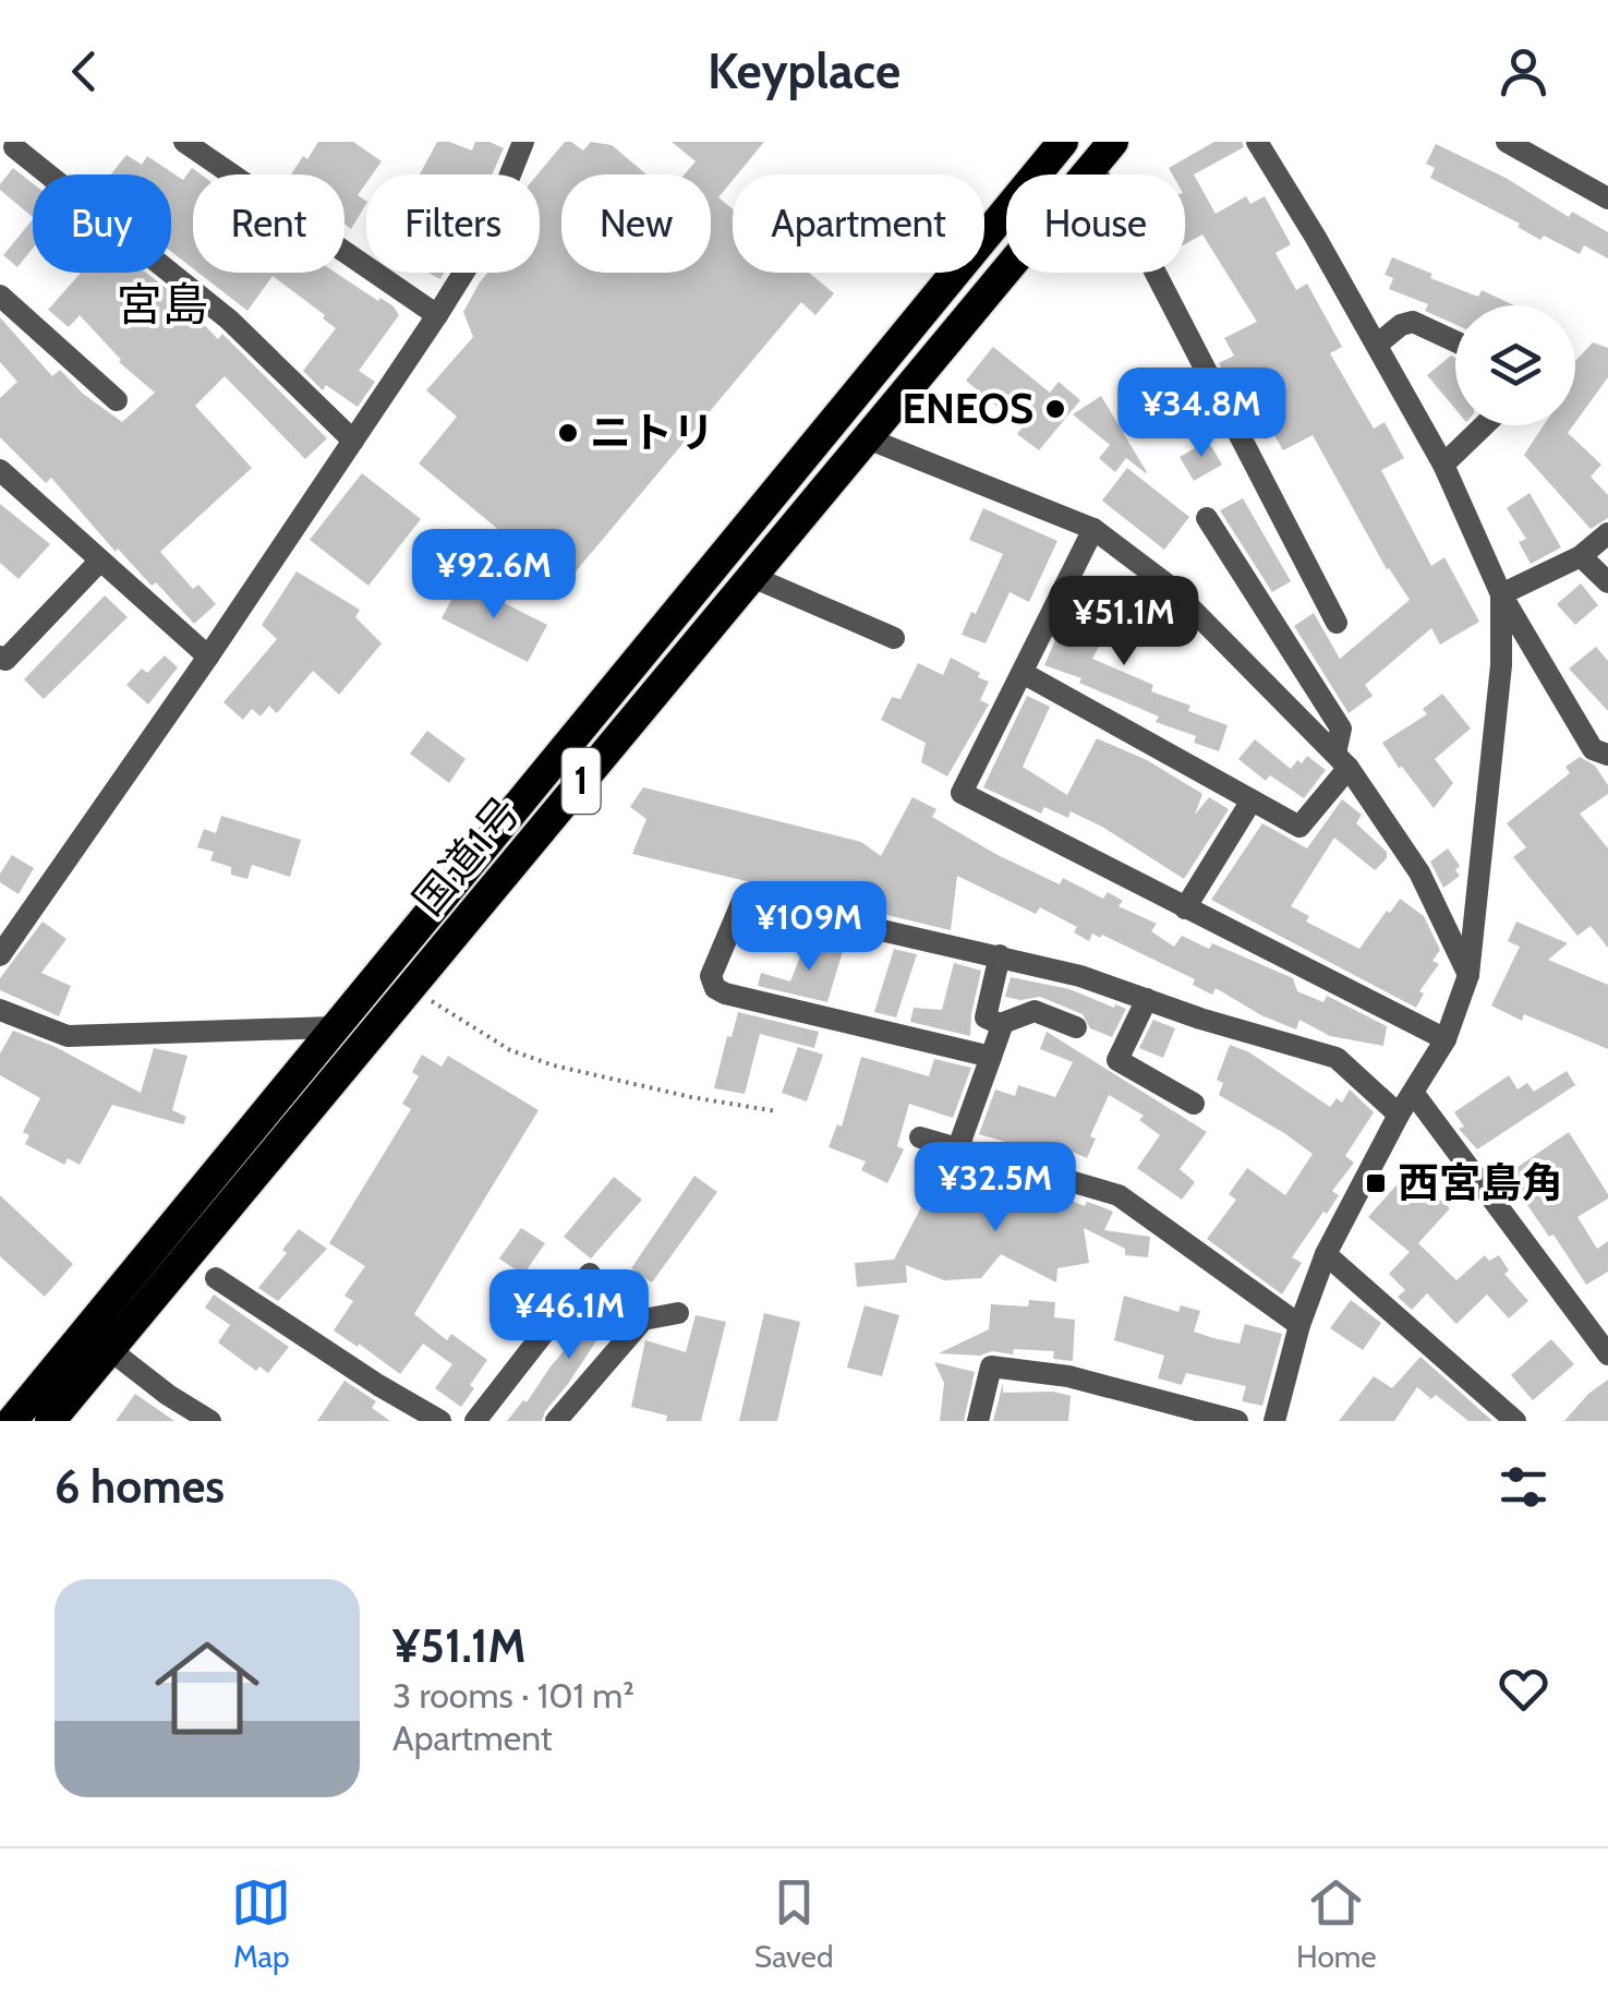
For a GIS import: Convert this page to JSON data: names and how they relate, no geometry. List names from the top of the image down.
{
  "streets": {
    "highway": ["1", "国道1号"]
  },
  "districts": ["宮島"],
  "places": {
    "other": ["ENEOS", "ニトリ"],
    "transit": ["西宮島角"]
  },
  "page": {
    "header": "Keyplace",
    "chip": [
      "Buy",
      "Rent",
      "Filters",
      "New",
      "Apartment",
      "House"
    ],
    "price": [
      "¥34.8M",
      "¥92.6M",
      "¥51.1M",
      "¥109M",
      "¥32.5M",
      "¥46.1M"
    ],
    "heading": "6 homes",
    "list": [
      {
        "name": "¥51.1M",
        "note": "3 rooms · 101 m² · Apartment"
      }
    ],
    "tabs": ["Map", "Saved", "Home"]
  }
}
